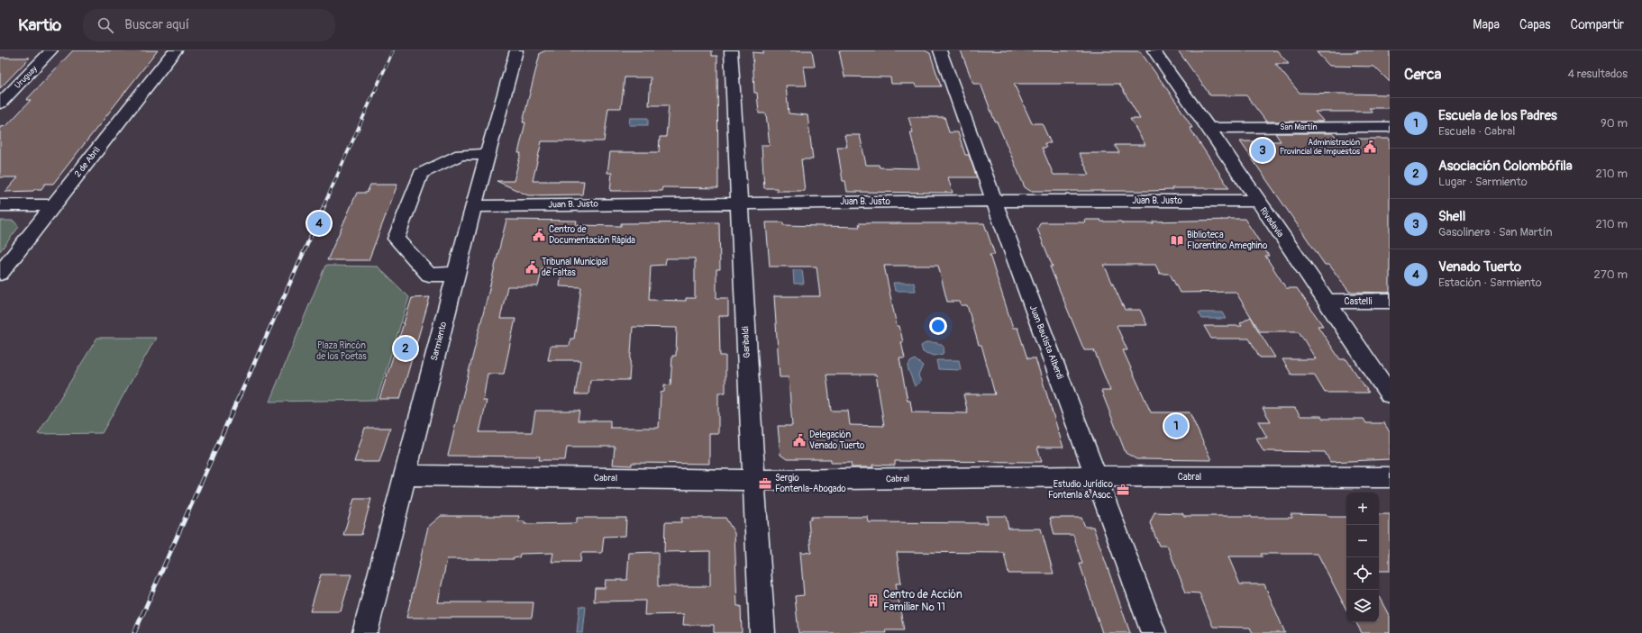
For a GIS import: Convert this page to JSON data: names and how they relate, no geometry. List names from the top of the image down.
{
  "streets": {
    "main road": ["2 de Abril"],
    "street": [
      "Uruguay",
      "San Martín",
      "Juan B. Justo",
      "Rivadavia",
      "Castelli",
      "Sarmiento",
      "Garibaldi",
      "Juan Bautista Alberdi",
      "Cabral"
    ]
  },
  "crossings": [
    ["San Martín", "Rivadavia"],
    ["Juan B. Justo", "Rivadavia"],
    ["Juan B. Justo", "Sarmiento"],
    ["Juan B. Justo", "Garibaldi"],
    ["Juan B. Justo", "Juan Bautista Alberdi"],
    ["Rivadavia", "Castelli"],
    ["Sarmiento", "Cabral"],
    ["Garibaldi", "Cabral"],
    ["Juan Bautista Alberdi", "Cabral"]
  ],
  "parks": ["Plaza Rincón de los Poetas"],
  "places": {
    "public building": [
      "Administración Provincial de Impuestos",
      "Centro de Documentación Rápida",
      "Tribunal Municipal de Faltas",
      "Delegación Venado Tuerto"
    ],
    "library": ["Biblioteca Florentino Ameghino"],
    "office": ["Sergio Fontenla-Abogado", "Estudio Jurídico Fontenla & Asoc."],
    "building": ["Centro de Acción Familiar Nº 11"]
  },
  "page": {
    "header": "Kartio",
    "search": "Buscar aquí",
    "nav": ["Mapa", "Capas", "Compartir"],
    "heading": ["Cerca", "4 resultados"],
    "list": [
      {
        "mark": "1",
        "name": "Escuela de los Padres",
        "note": "Escuela · Cabral",
        "value": "90 m"
      },
      {
        "mark": "2",
        "name": "Asociación Colombófila",
        "note": "Lugar · Sarmiento",
        "value": "210 m"
      },
      {
        "mark": "3",
        "name": "Shell",
        "note": "Gasolinera · San Martín",
        "value": "210 m"
      },
      {
        "mark": "4",
        "name": "Venado Tuerto",
        "note": "Estación · Sarmiento",
        "value": "270 m"
      }
    ],
    "pins": [
      "3",
      "4",
      "2",
      "1"
    ],
    "map_buttons": ["+", "−"]
  }
}
